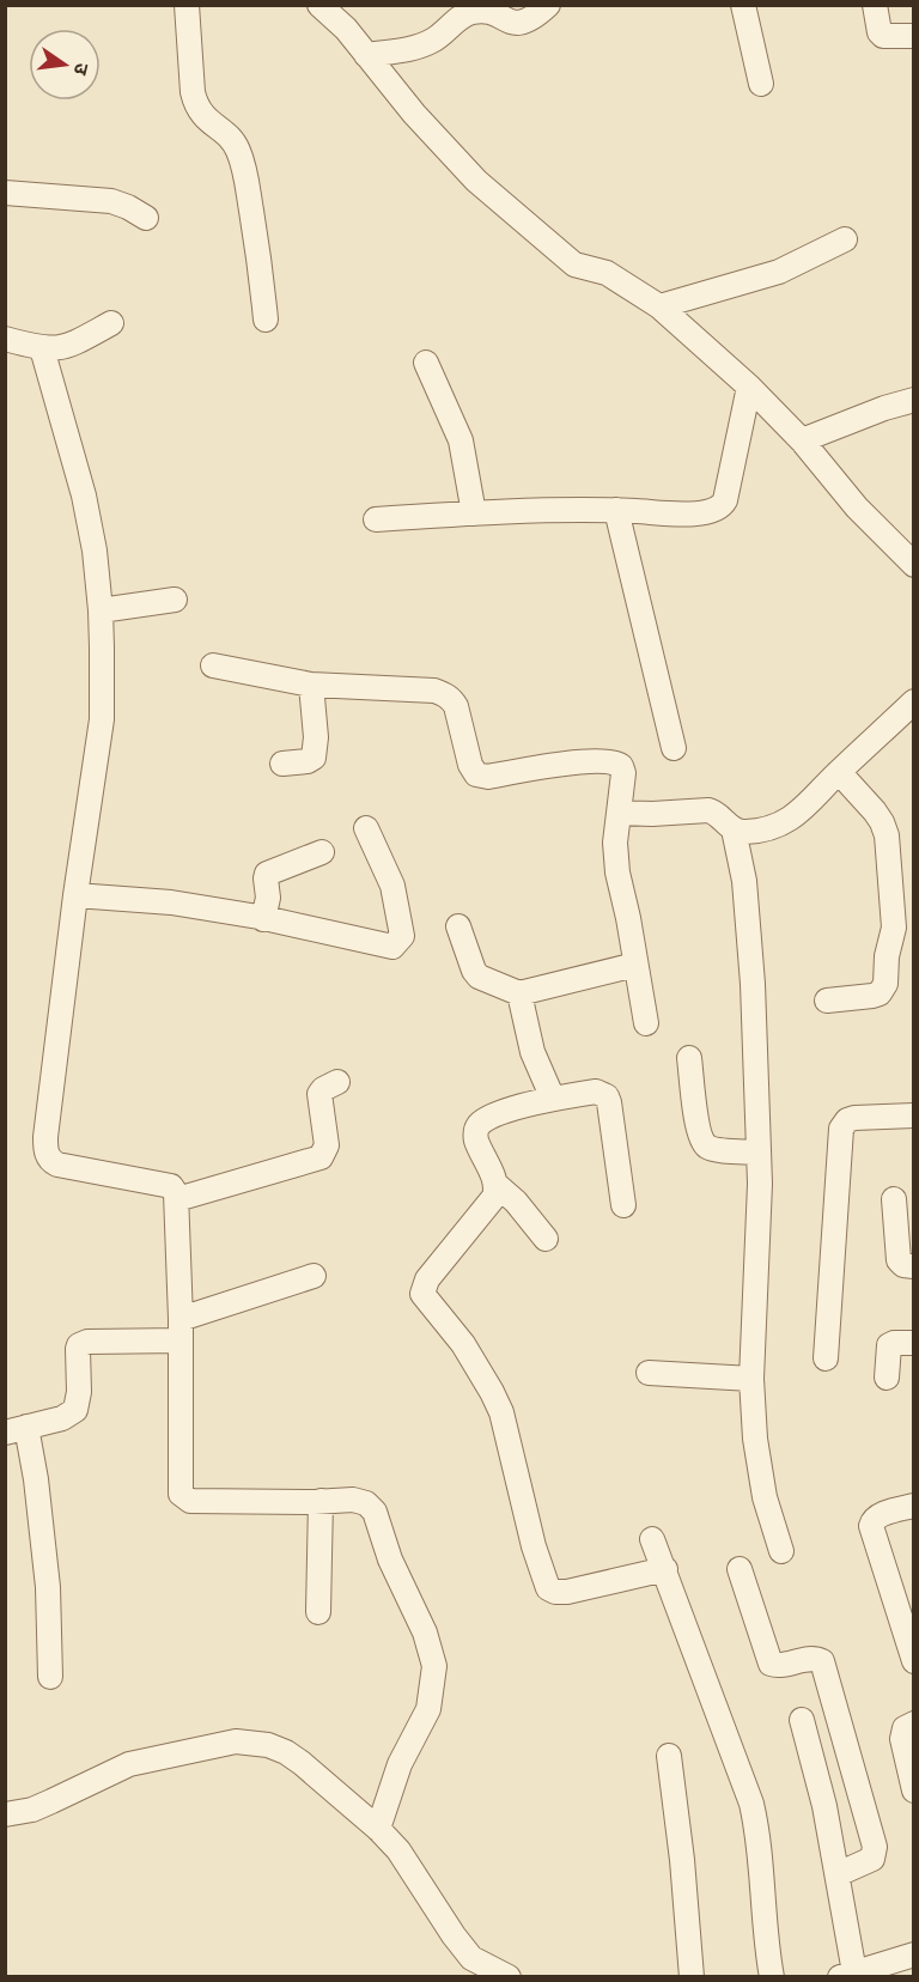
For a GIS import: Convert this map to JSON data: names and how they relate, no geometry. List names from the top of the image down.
{
  "north": "right"
}
